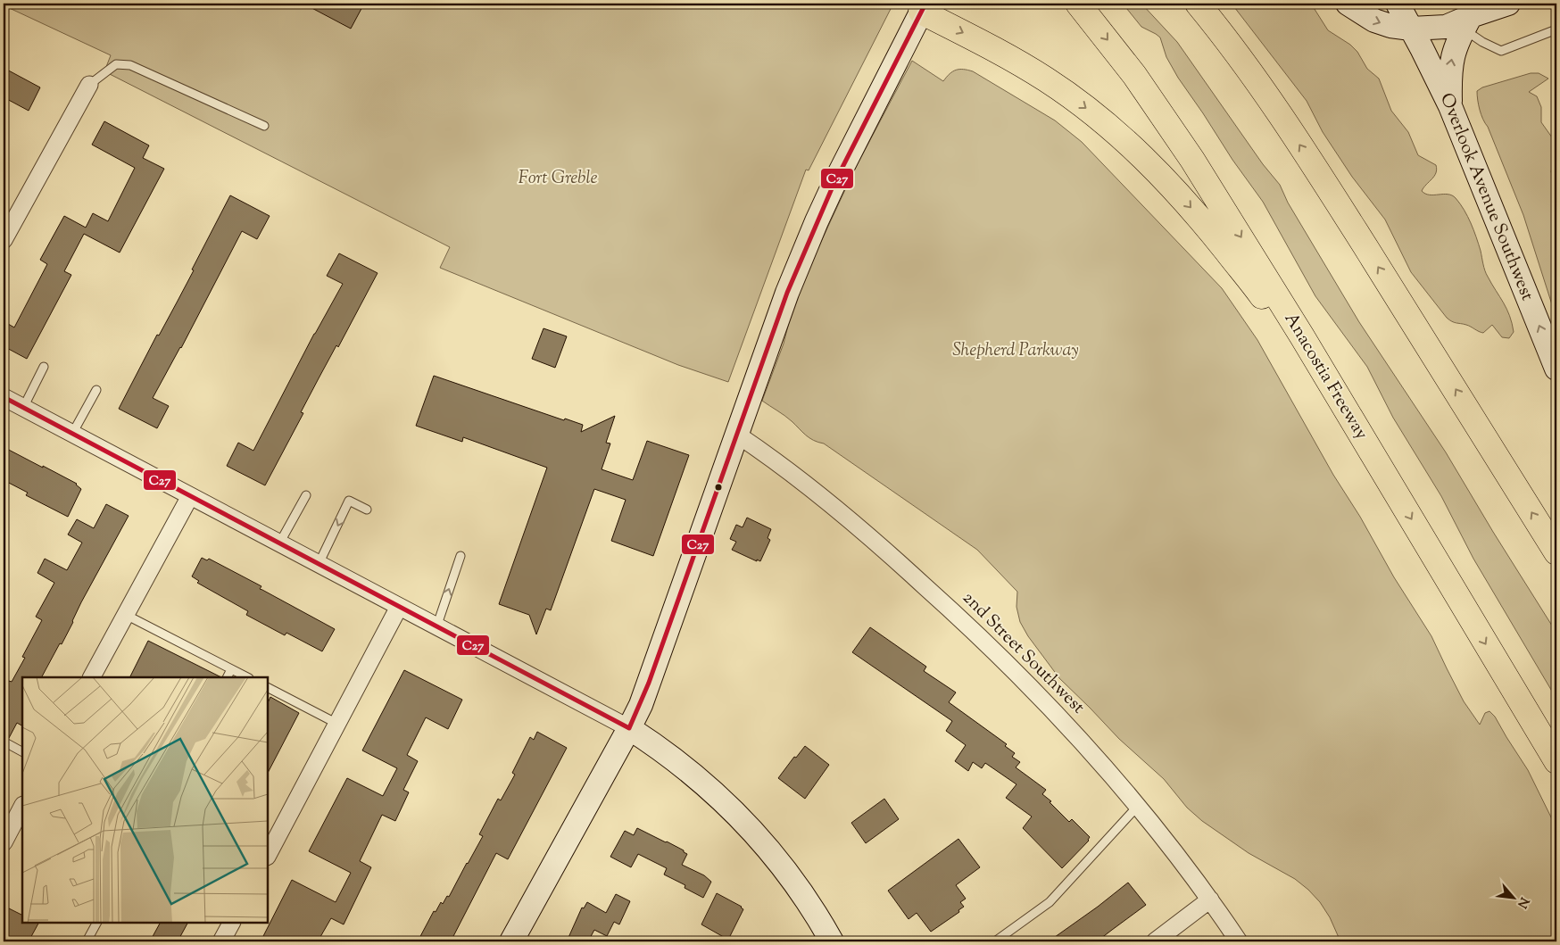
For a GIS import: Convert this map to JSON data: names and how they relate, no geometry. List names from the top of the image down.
{
  "streets": {
    "highway": ["Anacostia Freeway"],
    "street": ["Overlook Avenue Southwest", "2nd Street Southwest"]
  },
  "one_way": ["Overlook Avenue Southwest"],
  "parks": ["Fort Greble", "Shepherd Parkway"],
  "lines": ["transit line C27"],
  "north": "bottom right"
}
